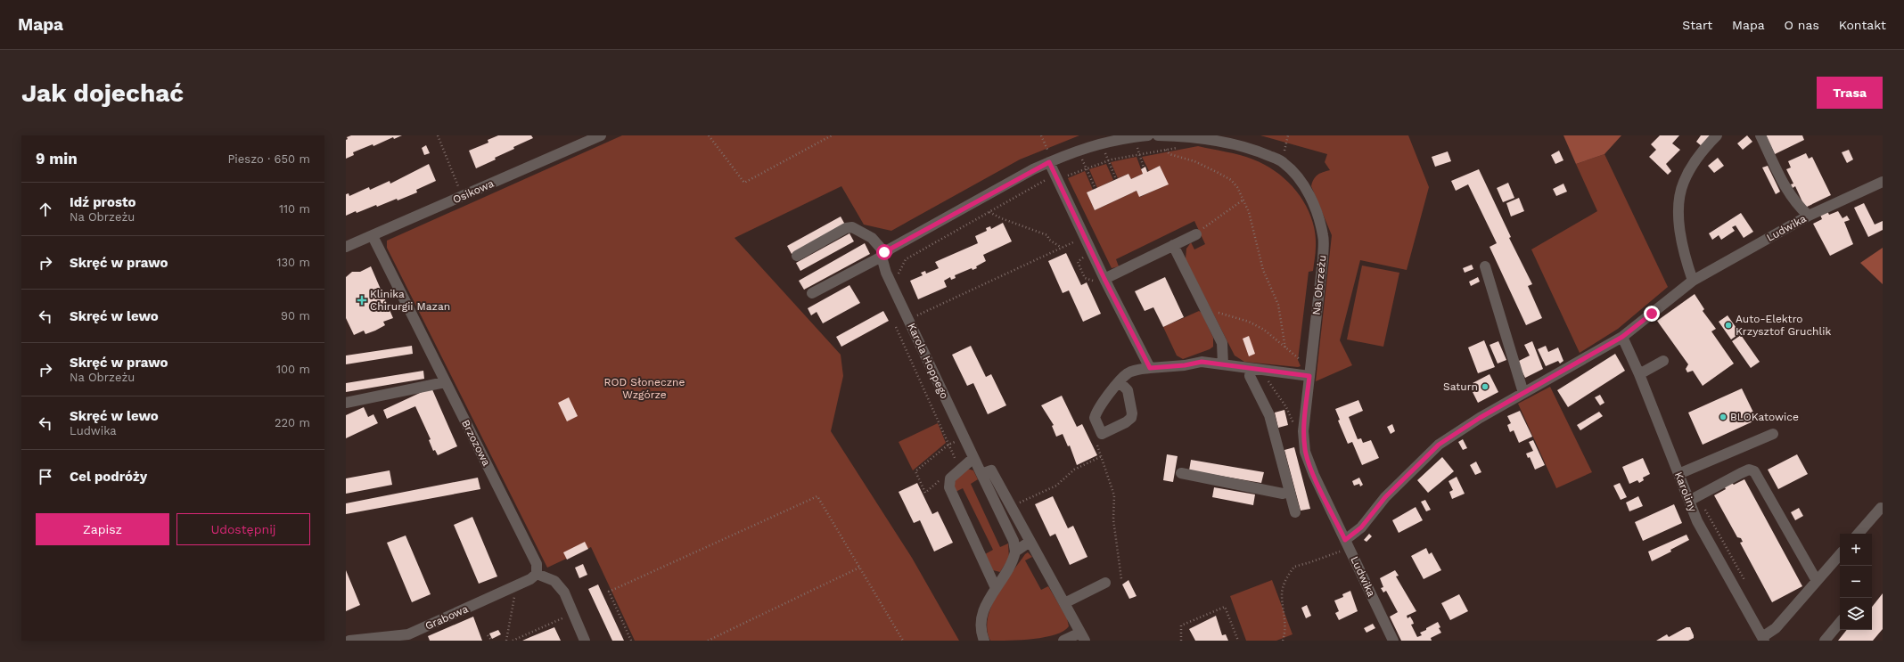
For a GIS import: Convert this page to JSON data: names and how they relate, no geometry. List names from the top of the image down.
{
  "streets": {
    "street": [
      "Osikowa",
      "Ludwika",
      "Na Obrzeżu",
      "Karola Hoppego",
      "Brzozowa",
      "Karoliny",
      "Grabowa"
    ]
  },
  "crossings": [
    ["Osikowa", "Brzozowa"],
    ["Ludwika", "Na Obrzeżu"],
    ["Ludwika", "Karoliny"],
    ["Brzozowa", "Grabowa"]
  ],
  "parks": ["ROD Słoneczne Wzgórze"],
  "places": {
    "health": ["Klinika Chirurgii Mazan"],
    "other": ["Auto-Elektro Krzysztof Gruchlik", "Saturn", "BLOKatowice"]
  },
  "page": {
    "header": "Mapa",
    "nav": [
      "Start",
      "Mapa",
      "O nas",
      "Kontakt"
    ],
    "buttons": [
      "Trasa",
      ["Zapisz", "Udostępnij"]
    ],
    "title": "Jak dojechać",
    "heading": ["9 min", "Pieszo · 650 m"],
    "list": [
      ["Idź prosto", "Na Obrzeżu", "110 m"],
      ["Skręć w prawo", "130 m"],
      ["Skręć w lewo", "90 m"],
      ["Skręć w prawo", "Na Obrzeżu", "100 m"],
      ["Skręć w lewo", "Ludwika", "220 m"],
      "Cel podróży"
    ],
    "map_buttons": ["+", "−"]
  }
}
